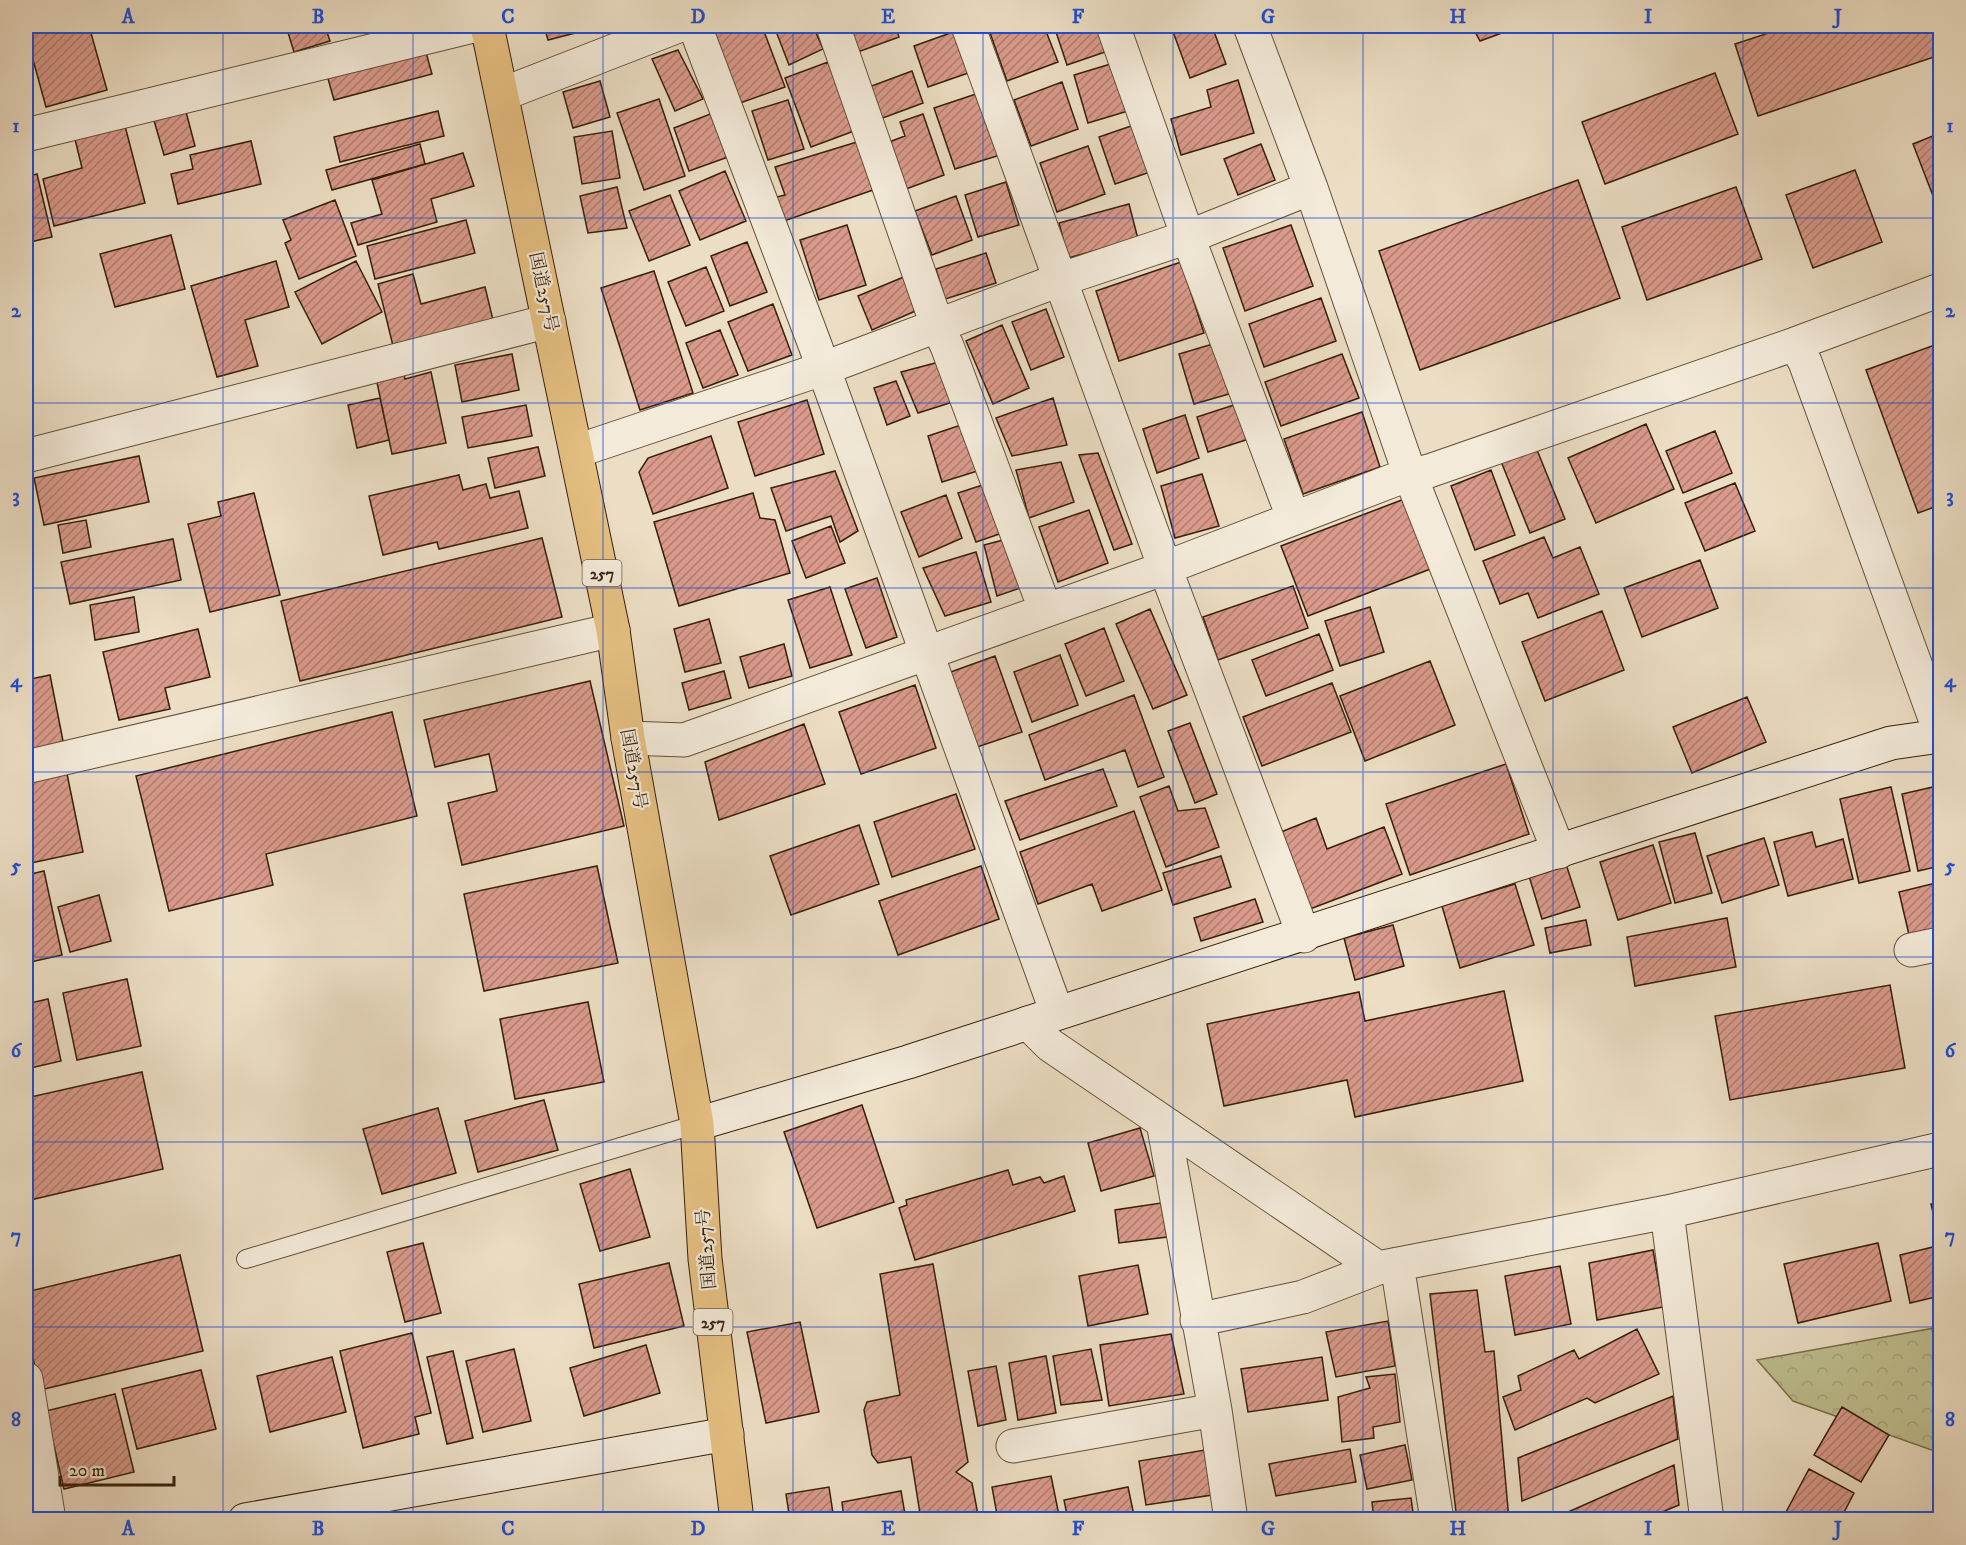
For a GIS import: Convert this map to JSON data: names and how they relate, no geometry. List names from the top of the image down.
{
  "streets": {
    "highway": ["国道257号", "257"]
  },
  "scale_bar": "20 m",
  "grid": {
    "columns": [
      "A",
      "B",
      "C",
      "D",
      "E",
      "F",
      "G",
      "H",
      "I",
      "J"
    ],
    "rows": [
      "1",
      "2",
      "3",
      "4",
      "5",
      "6",
      "7",
      "8"
    ]
  }
}
